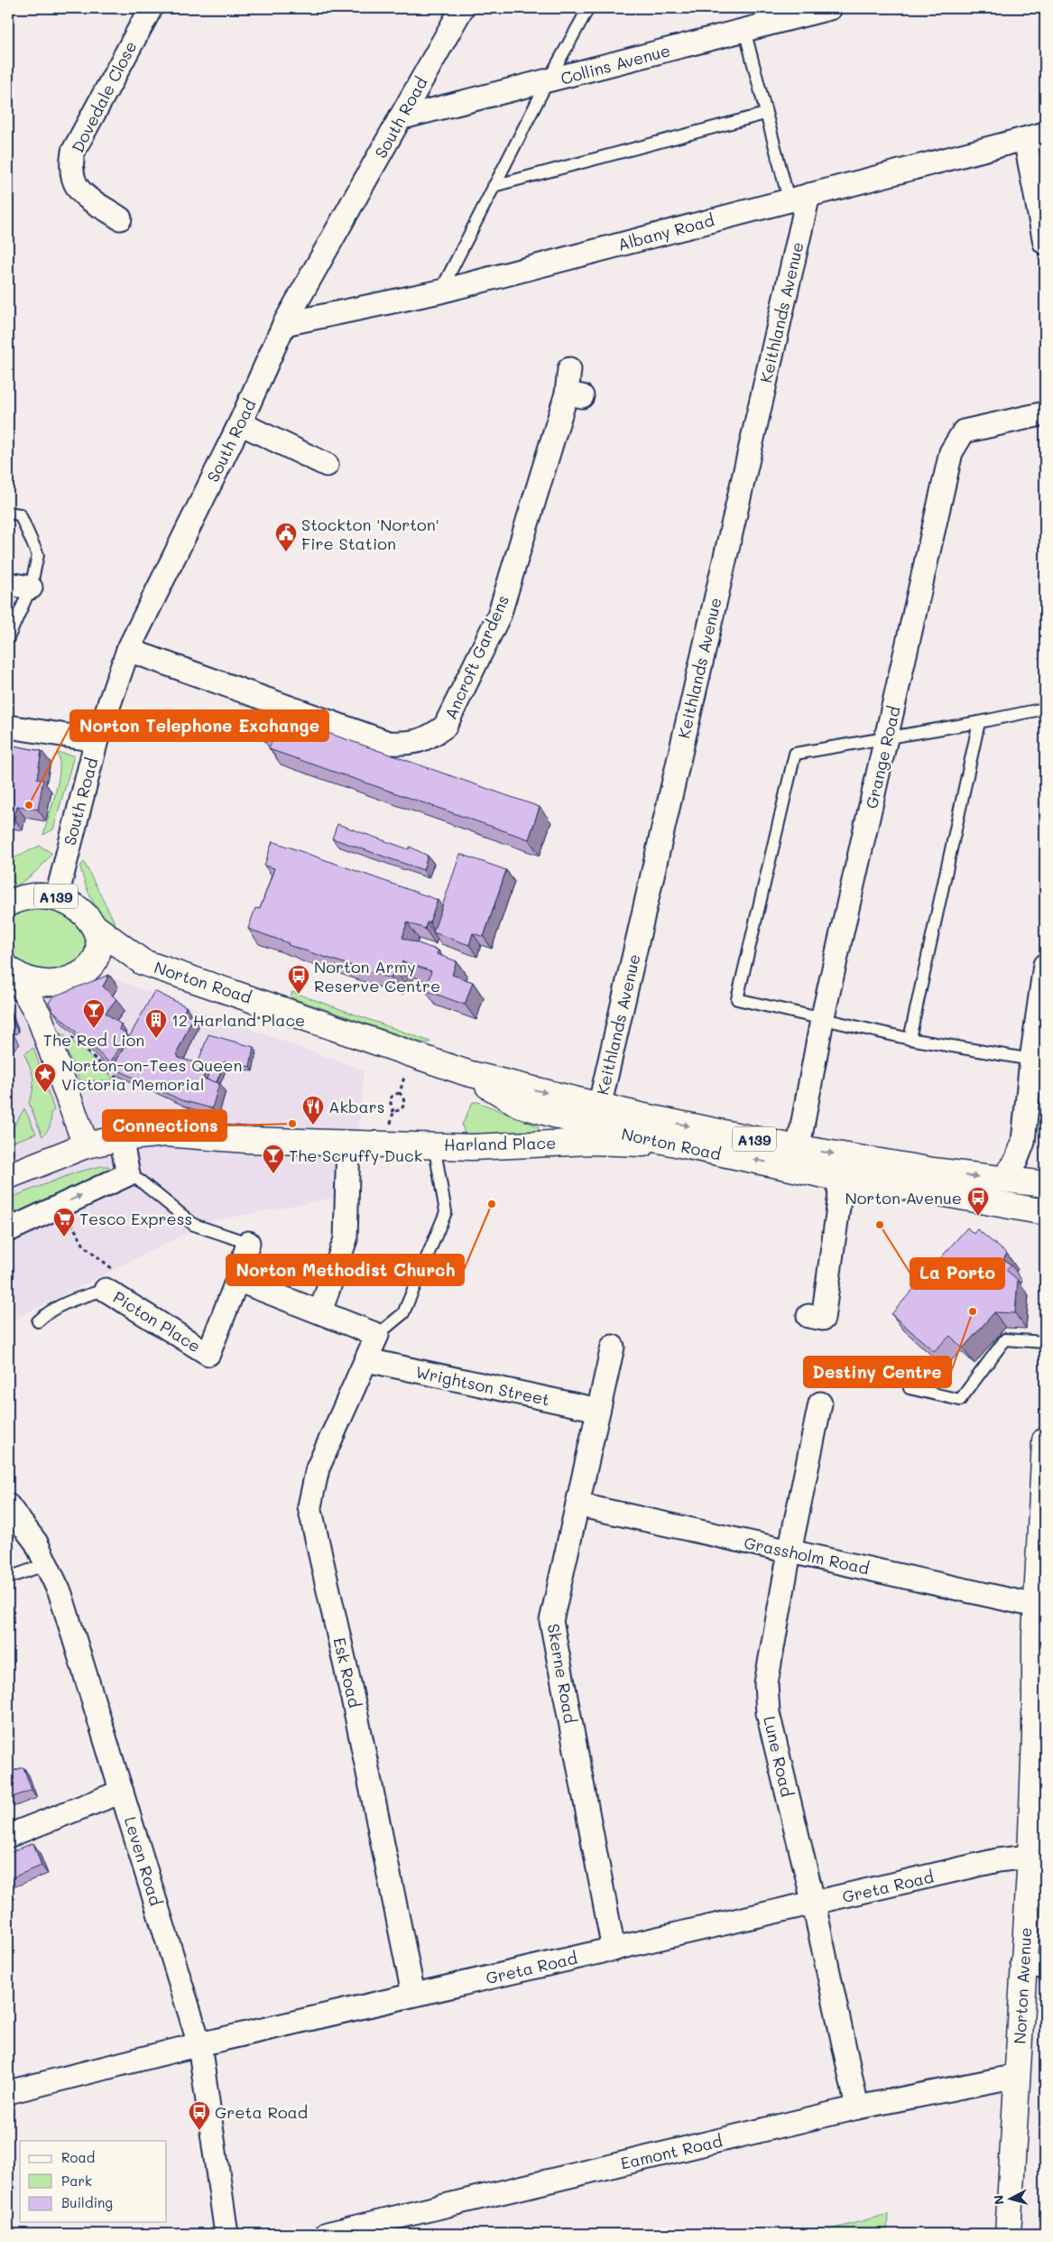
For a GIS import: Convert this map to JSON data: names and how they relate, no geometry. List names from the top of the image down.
{
  "streets": {
    "main road": [
      "A139",
      "Norton Road",
      "Harland Place",
      "Norton Avenue"
    ],
    "street": [
      "Collins Avenue",
      "Dovedale Close",
      "South Road",
      "Albany Road",
      "Keithlands Avenue",
      "Ancroft Gardens",
      "Grange Road",
      "Picton Place",
      "Wrightson Street",
      "Grassholm Road",
      "Esk Road",
      "Skerne Road",
      "Lune Road",
      "Leven Road",
      "Greta Road",
      "Eamont Road"
    ]
  },
  "crossings": [
    ["Collins Avenue", "South Road"],
    ["South Road", "Albany Road"],
    ["South Road", "Ancroft Gardens"],
    ["South Road", "A139"],
    ["Albany Road", "Keithlands Avenue"],
    ["Keithlands Avenue", "Norton Road"],
    ["Keithlands Avenue", "Harland Place"],
    ["Grange Road", "Norton Road"],
    ["A139", "Norton Road"],
    ["Norton Road", "Harland Place"],
    ["Wrightson Street", "Esk Road"],
    ["Wrightson Street", "Skerne Road"],
    ["Grassholm Road", "Skerne Road"],
    ["Grassholm Road", "Lune Road"],
    ["Grassholm Road", "Norton Avenue"],
    ["Esk Road", "Greta Road"],
    ["Skerne Road", "Greta Road"],
    ["Lune Road", "Greta Road"],
    ["Lune Road", "Eamont Road"],
    ["Leven Road", "Greta Road"],
    ["Greta Road", "Norton Avenue"],
    ["Norton Avenue", "Eamont Road"]
  ],
  "places": {
    "public building": ["Stockton 'Norton' Fire Station"],
    "other": [
      "Norton Telephone Exchange",
      "Connections",
      "Norton Methodist Church",
      "La Porto",
      "Destiny Centre"
    ],
    "bus stop": ["Norton Army Reserve Centre", "Norton Avenue", "Greta Road"],
    "bar": ["The Red Lion", "The Scruffy Duck"],
    "building": ["12 Harland Place"],
    "place": ["Norton-on-Tees Queen Victoria Memorial"],
    "restaurant": ["Akbars"],
    "supermarket": ["Tesco Express"]
  },
  "legend": ["Road", "Park", "Building"],
  "north": "left"
}
